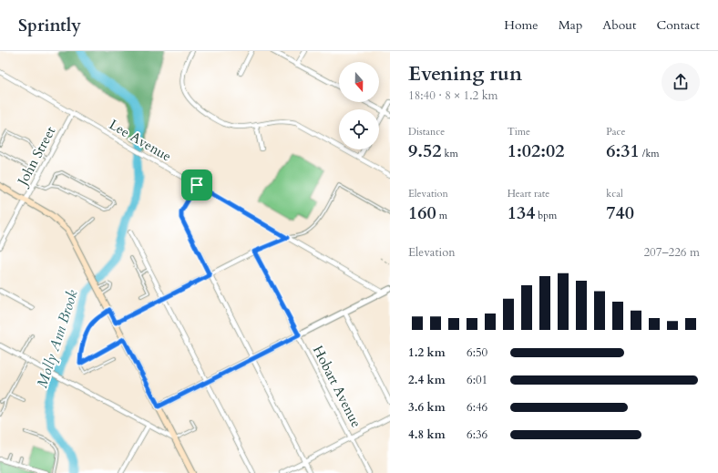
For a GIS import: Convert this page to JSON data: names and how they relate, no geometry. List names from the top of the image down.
{
  "streets": {
    "street": ["Lee Avenue", "John Street", "Hobart Avenue"]
  },
  "crossings": [
    ["Lee Avenue", "John Street"]
  ],
  "water": ["Molly Ann Brook"],
  "north": "bottom",
  "page": {
    "header": "Sprintly",
    "nav": [
      "Home",
      "Map",
      "About",
      "Contact"
    ],
    "heading": ["Evening run", "18:40 · 8 × 1.2 km"],
    "stats": [
      ["Distance", "9.52 km"],
      ["Time", "1:02:02"],
      ["Pace", "6:31 /km"],
      ["Elevation", "160 m"],
      ["Heart rate", "134 bpm"],
      ["kcal", "740"]
    ],
    "chart": ["Elevation", "207–226 m"],
    "list": [
      {
        "name": "1.2 km",
        "note": "6:50"
      },
      {
        "name": "2.4 km",
        "note": "6:01"
      },
      {
        "name": "3.6 km",
        "note": "6:46"
      },
      {
        "name": "4.8 km",
        "note": "6:36"
      }
    ]
  }
}
